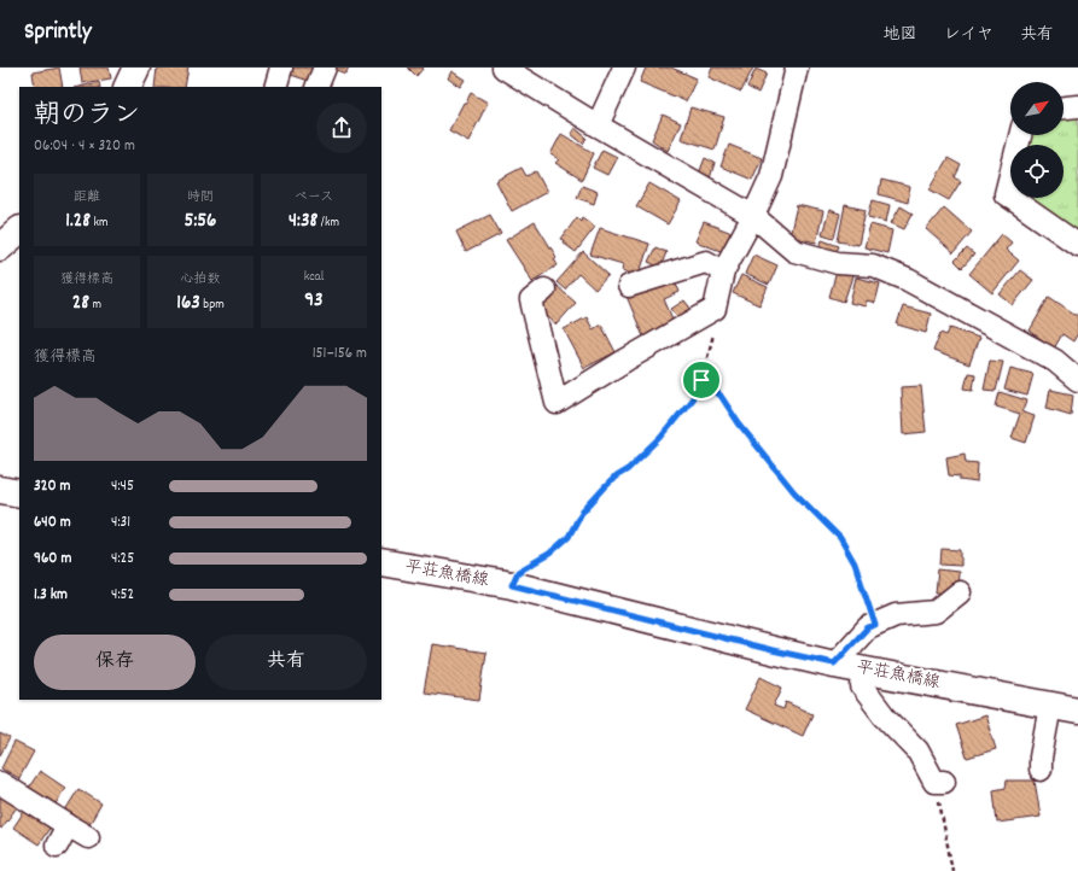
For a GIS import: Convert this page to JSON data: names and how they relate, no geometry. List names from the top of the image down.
{
  "streets": {
    "main road": ["平荘魚橋線"]
  },
  "north": "top right",
  "page": {
    "header": "Sprintly",
    "nav": ["地図", "レイヤ", "共有"],
    "heading": ["朝のラン", "06:04 · 4 × 320 m"],
    "stats": [
      ["距離", "1.28 km"],
      ["時間", "5:56"],
      ["ペース", "4:38 /km"],
      ["獲得標高", "28 m"],
      ["心拍数", "163 bpm"],
      ["kcal", "93"]
    ],
    "chart": ["獲得標高", "151–156 m"],
    "list": [
      {
        "name": "320 m",
        "note": "4:45"
      },
      {
        "name": "640 m",
        "note": "4:31"
      },
      {
        "name": "960 m",
        "note": "4:25"
      },
      {
        "name": "1.3 km",
        "note": "4:52"
      }
    ],
    "buttons": ["保存", "共有"]
  }
}
